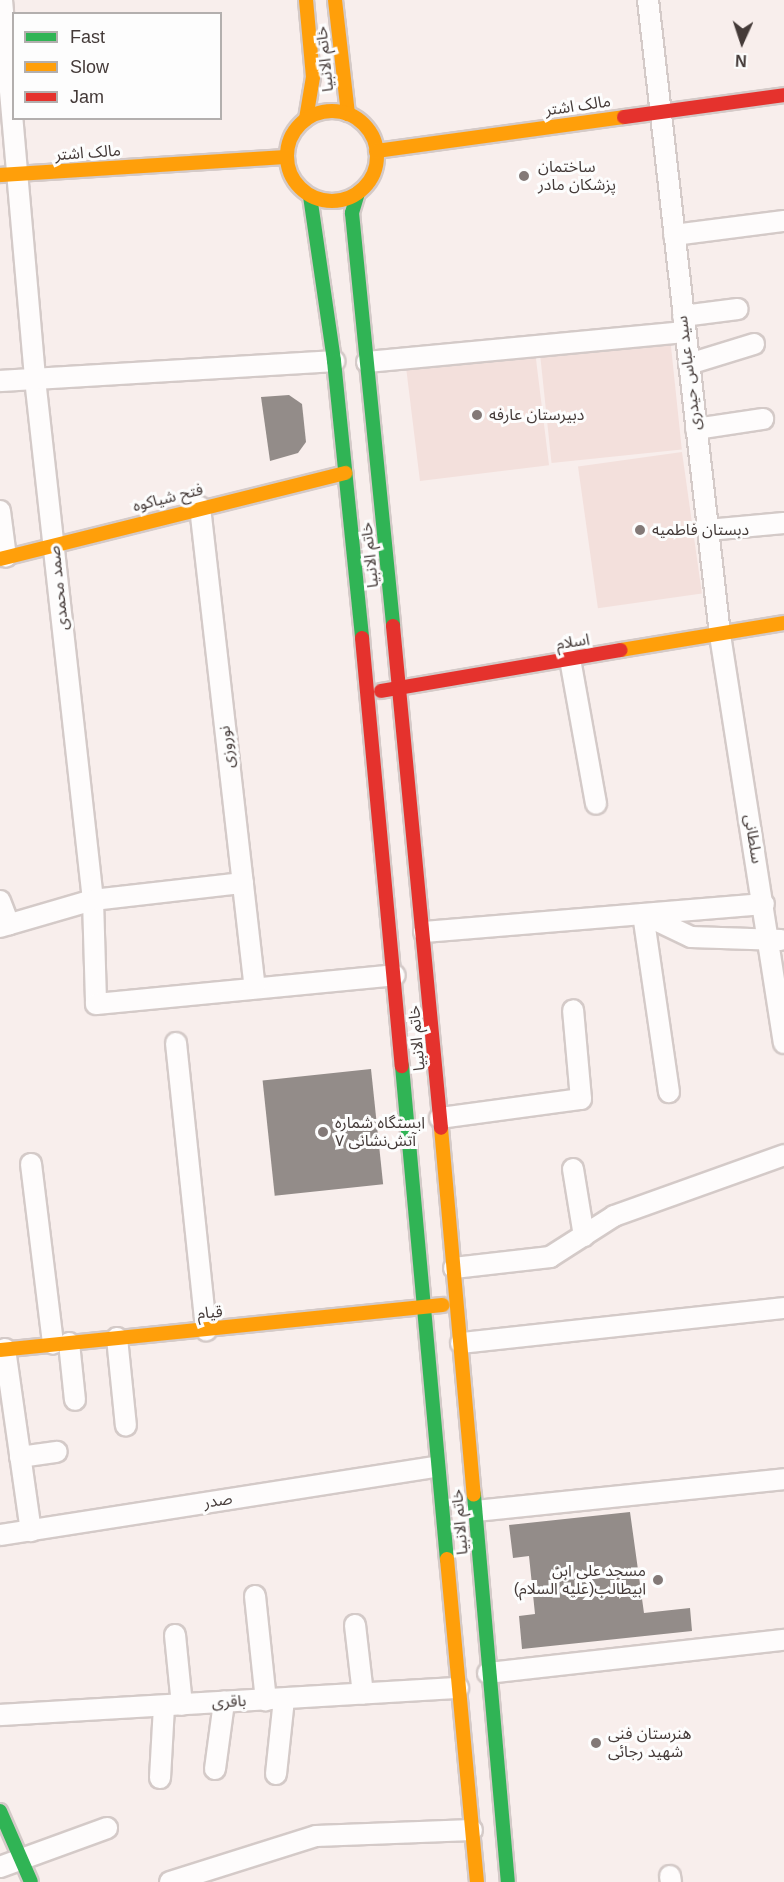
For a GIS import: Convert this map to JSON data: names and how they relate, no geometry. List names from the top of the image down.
{
  "streets": {
    "main road": [
      "خاتم الانبیا",
      "مالک اشتر",
      "فتح شیاکوه",
      "اسلام",
      "قیام"
    ],
    "street": [
      "سید عباس حیدری",
      "صمد محمدی",
      "نوروزی",
      "سلطانی",
      "صدر",
      "باقری"
    ]
  },
  "crossings": [
    ["خاتم الانبیا", "مالک اشتر"],
    ["خاتم الانبیا", "فتح شیاکوه"],
    ["خاتم الانبیا", "اسلام"],
    ["خاتم الانبیا", "قیام"],
    ["خاتم الانبیا", "صدر"],
    ["خاتم الانبیا", "باقری"],
    ["مالک اشتر", "سید عباس حیدری"],
    ["مالک اشتر", "صمد محمدی"],
    ["سید عباس حیدری", "اسلام"],
    ["سید عباس حیدری", "سلطانی"],
    ["فتح شیاکوه", "صمد محمدی"],
    ["فتح شیاکوه", "نوروزی"],
    ["صمد محمدی", "نوروزی"],
    ["اسلام", "سلطانی"]
  ],
  "places": [
    "ساختمان پزشکان مادر",
    "دبیرستان عارفه",
    "دبستان فاطمیه",
    "ایستگاه شماره ۷ آتش‌نشانی",
    "مسجد علی ابن ابیطالب(علیه السلام)",
    "هنرستان فنی شهید رجائی"
  ],
  "legend": ["Fast", "Slow", "Jam"],
  "north": "bottom"
}
